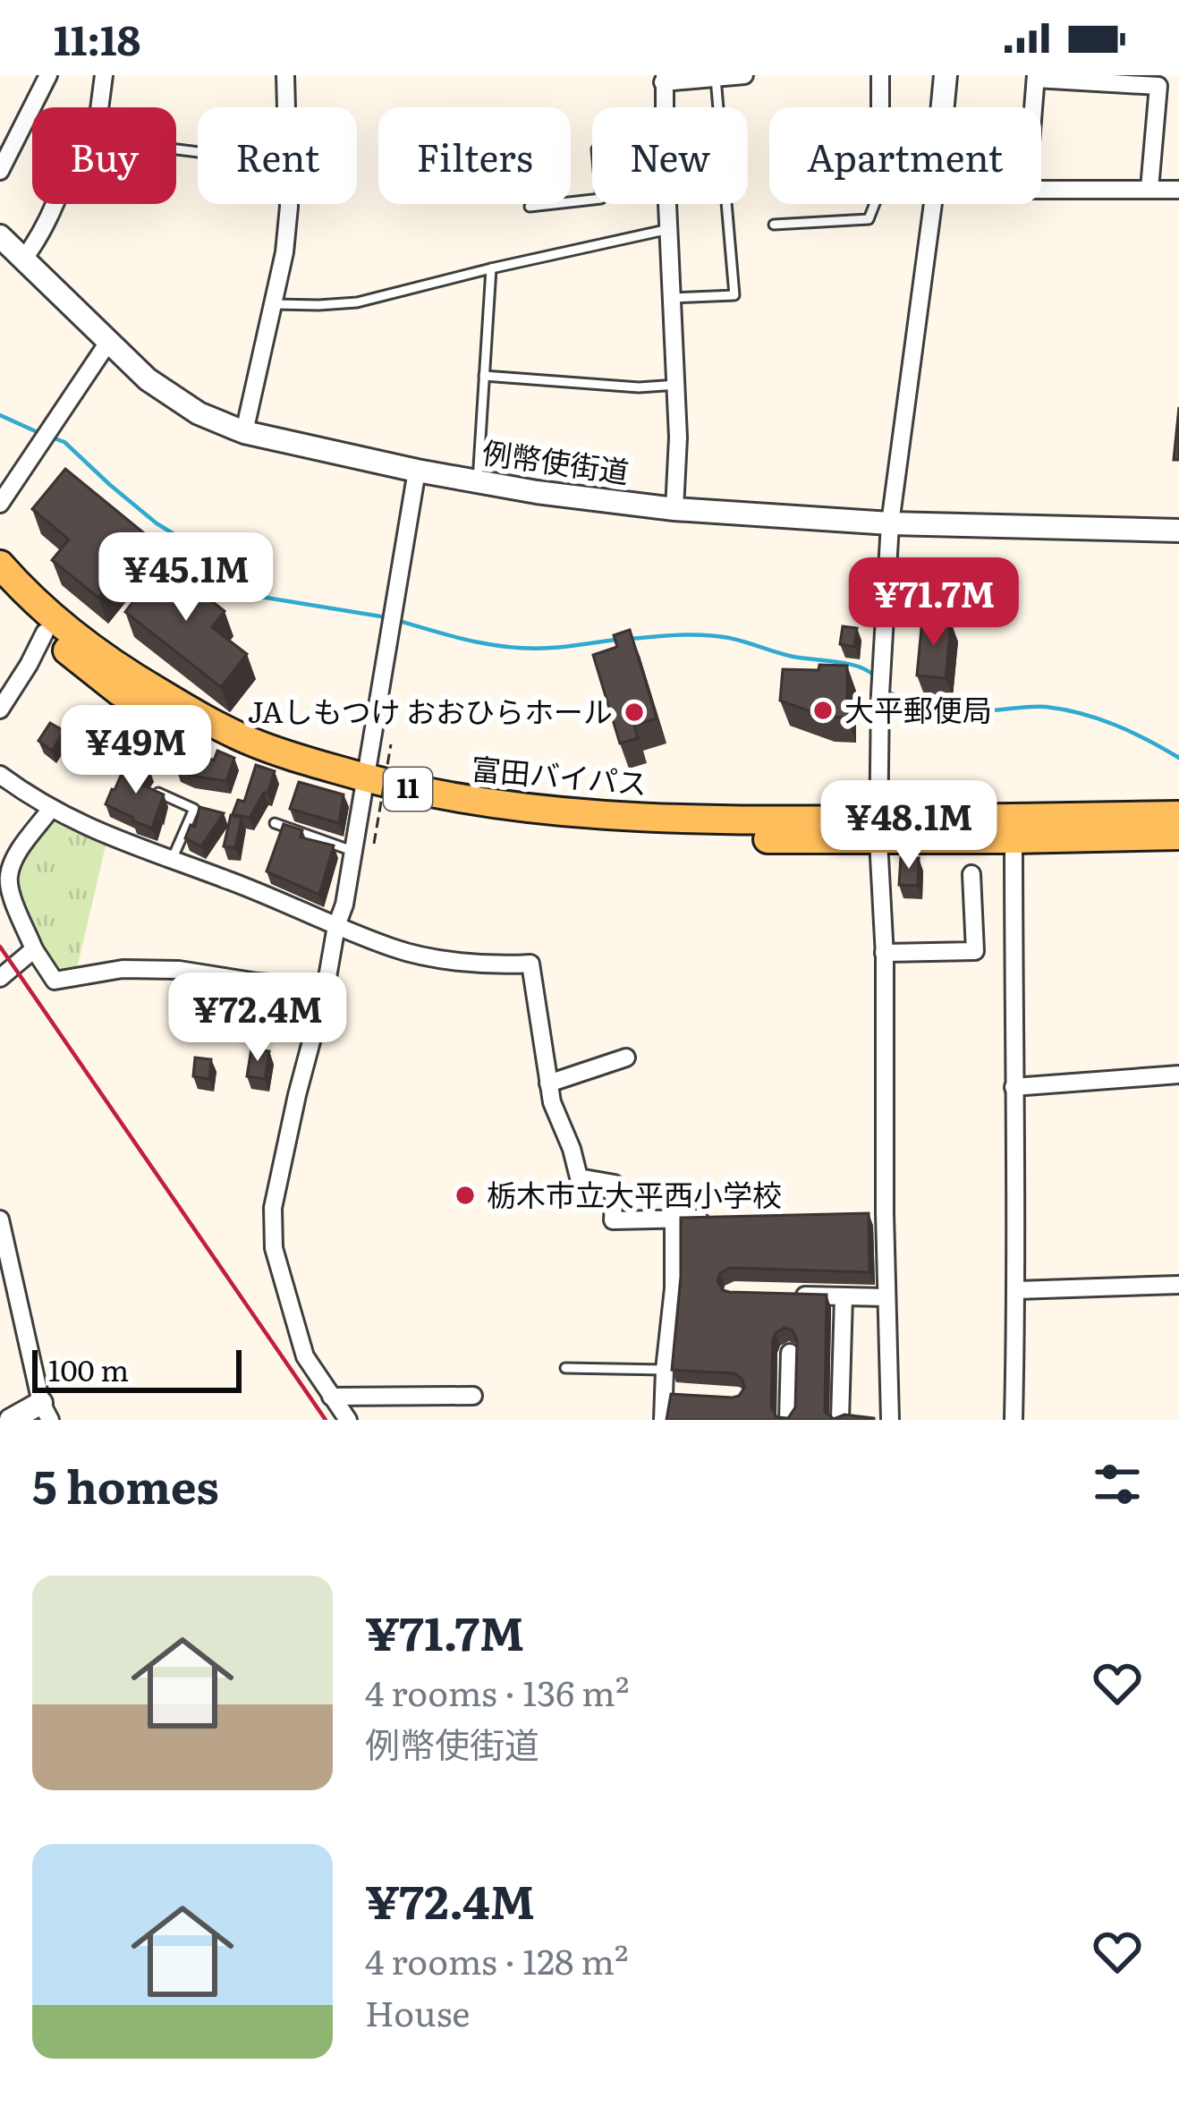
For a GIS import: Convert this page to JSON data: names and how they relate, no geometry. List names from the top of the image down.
{
  "streets": {
    "main road": ["富田バイパス", "11"],
    "street": ["例幣使街道"]
  },
  "places": ["大平郵便局", "JAしもつけ おおひらホール", "栃木市立大平西小学校"],
  "scale_bar": "100 m",
  "page": {
    "status": "11:18",
    "chip": [
      "Buy",
      "Rent",
      "Filters",
      "New",
      "Apartment"
    ],
    "price": [
      "¥45.1M",
      "¥71.7M",
      "¥49M",
      "¥48.1M",
      "¥72.4M"
    ],
    "scale": "100 m",
    "heading": "5 homes",
    "list": [
      {
        "name": "¥71.7M",
        "note": "4 rooms · 136 m² · 例幣使街道"
      },
      {
        "name": "¥72.4M",
        "note": "4 rooms · 128 m² · House"
      }
    ]
  }
}
